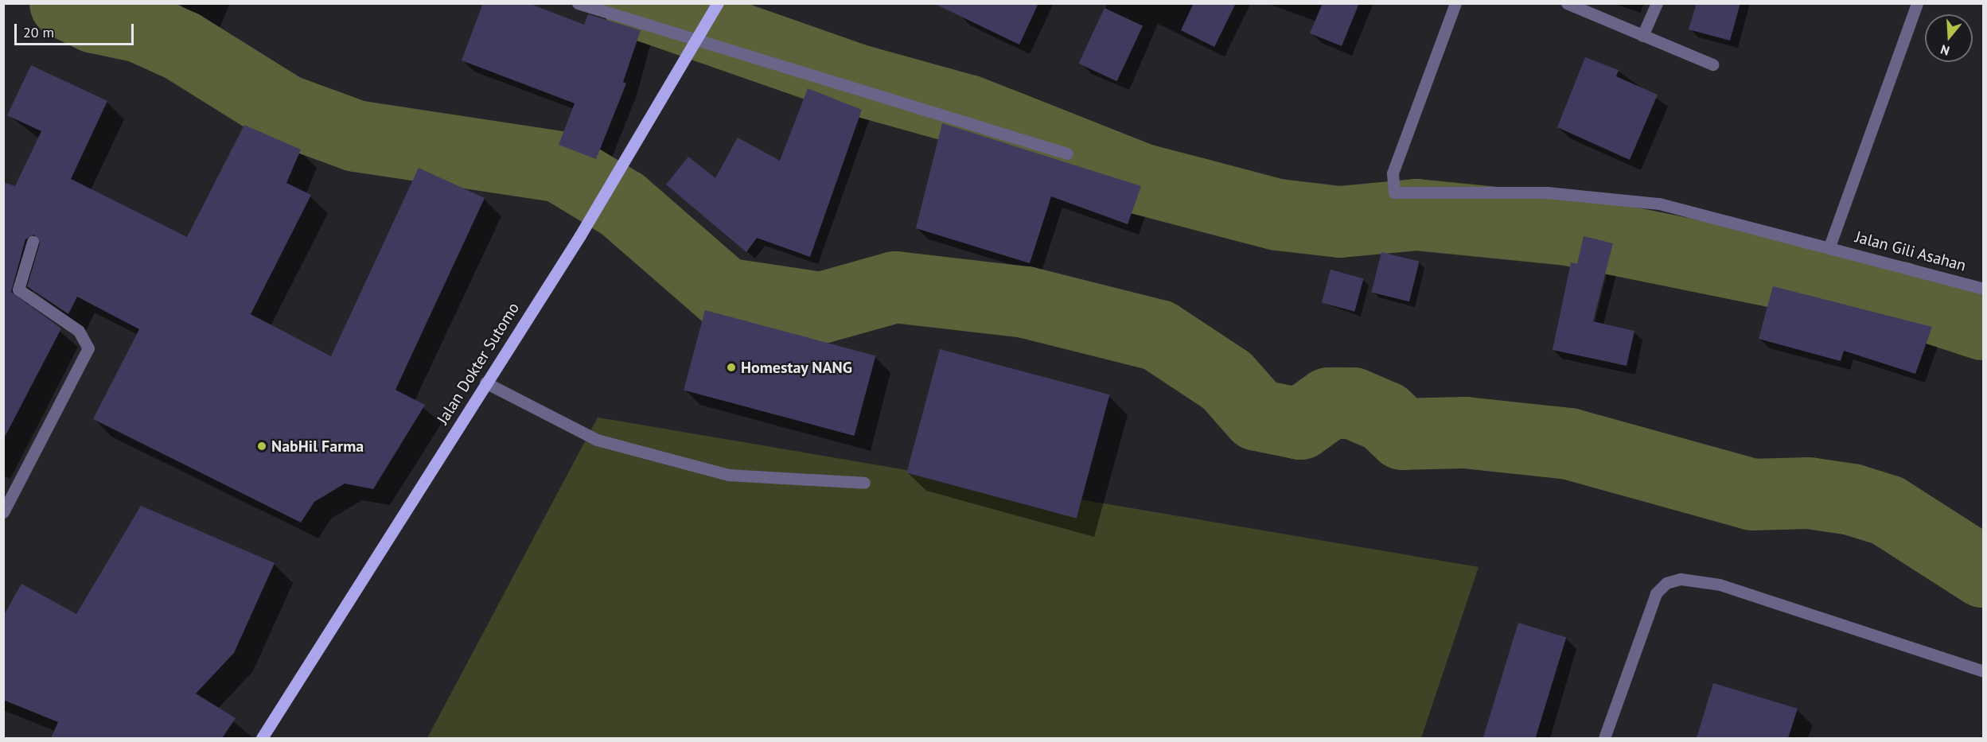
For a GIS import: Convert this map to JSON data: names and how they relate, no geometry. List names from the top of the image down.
{
  "streets": {
    "main road": ["Jalan Dokter Sutomo"],
    "street": ["Jalan Gili Asahan"]
  },
  "places": ["Homestay NANG", "NabHil Farma"],
  "scale_bar": "20 m",
  "north": "bottom"
}
